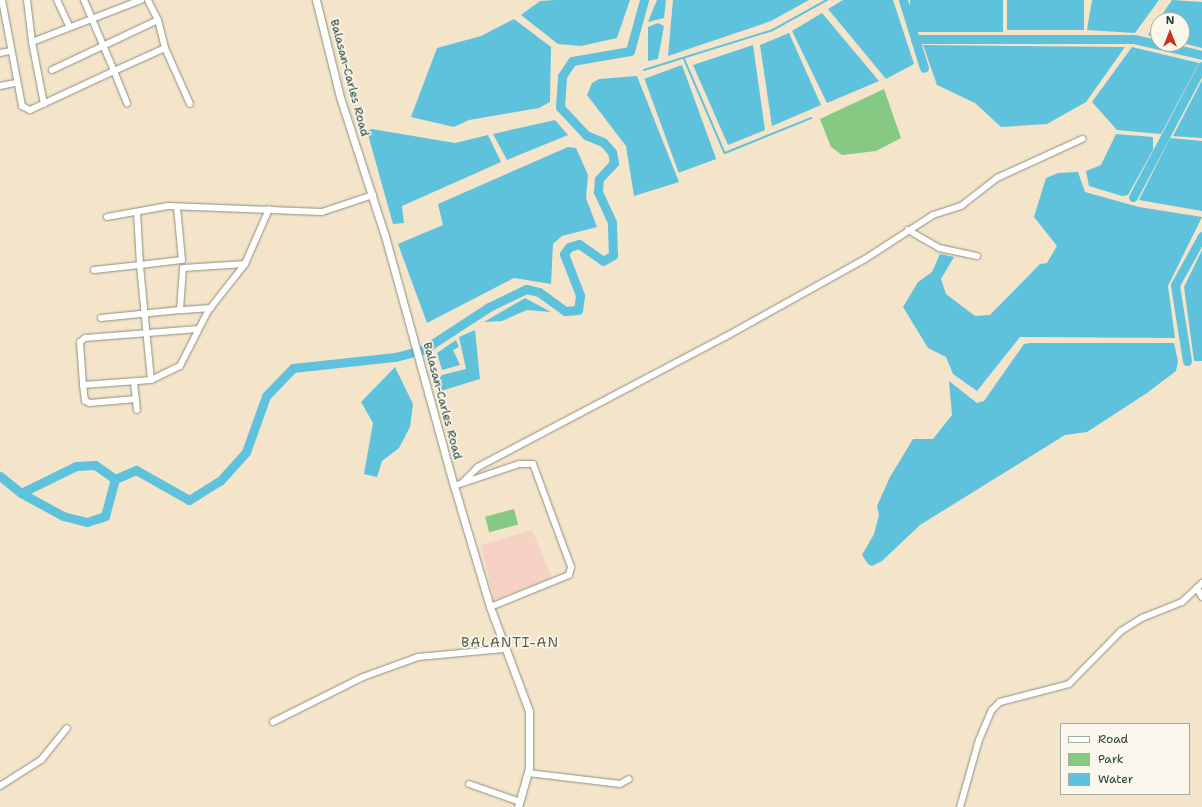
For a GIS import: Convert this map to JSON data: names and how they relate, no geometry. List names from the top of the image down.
{
  "streets": {
    "main road": ["Balasan-Carles Road"]
  },
  "districts": ["BALANTI-AN"],
  "legend": ["Road", "Park", "Water"],
  "north": "top"
}
